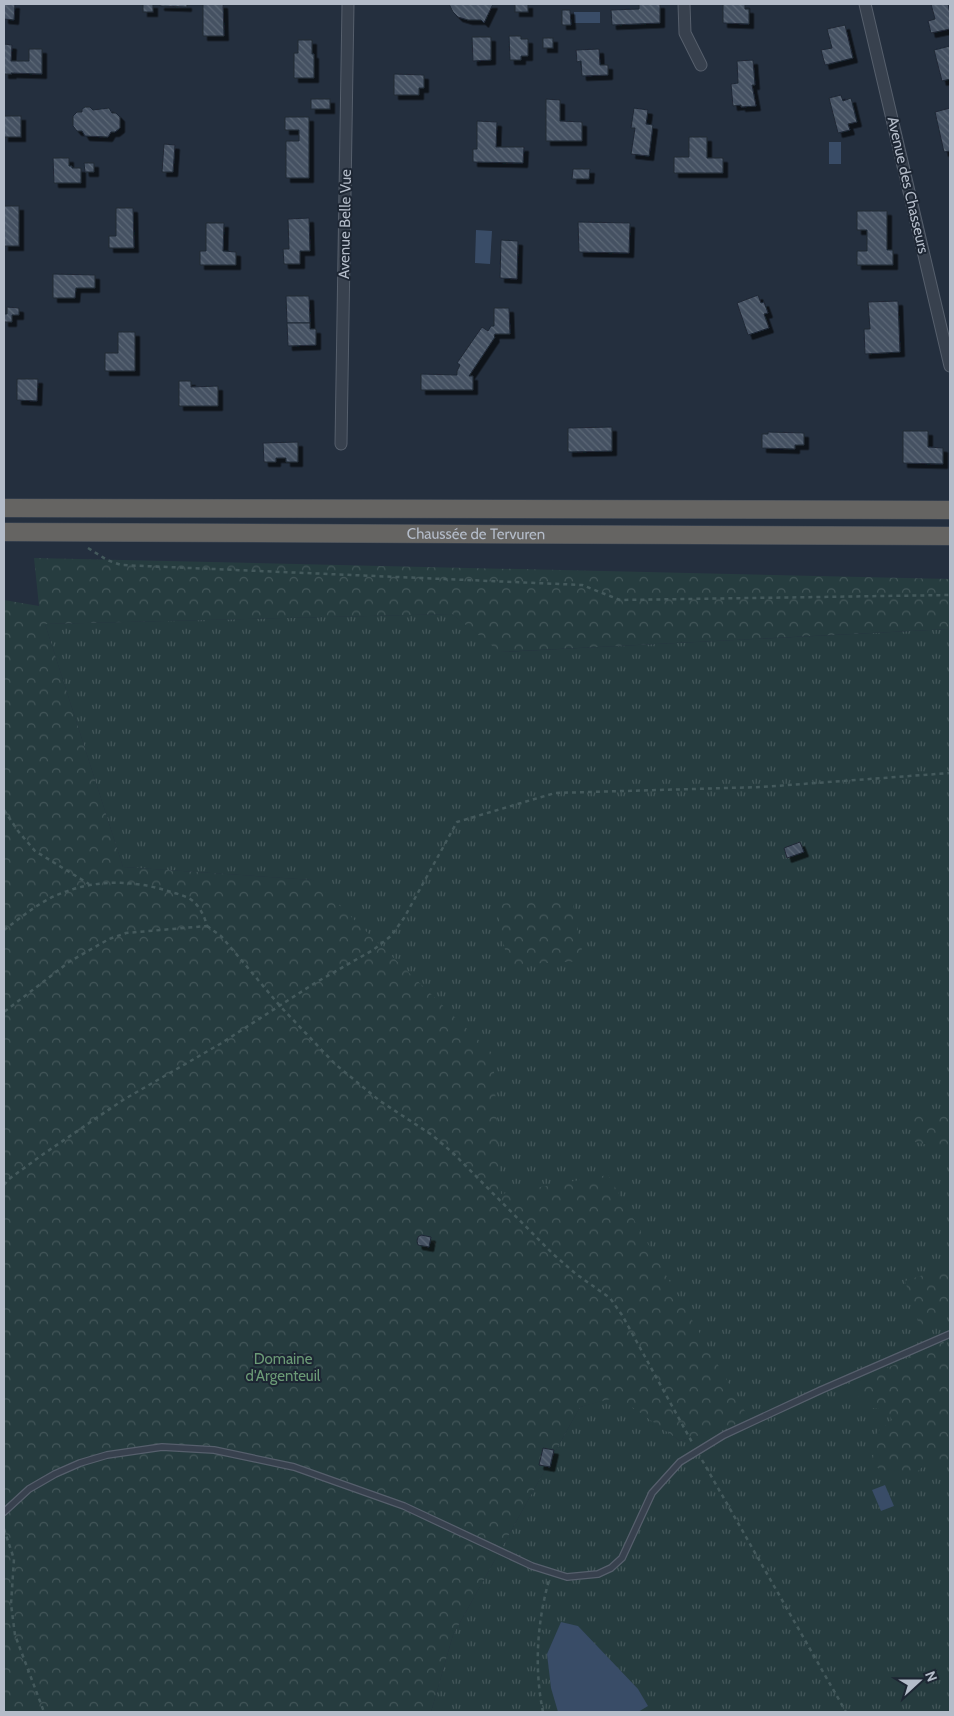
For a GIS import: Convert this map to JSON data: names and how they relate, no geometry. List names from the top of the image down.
{
  "streets": {
    "highway": ["Chaussée de Tervuren"],
    "street": ["Avenue des Chasseurs", "Avenue Belle Vue"]
  },
  "parks": ["Domaine d'Argenteuil"],
  "north": "right"
}
